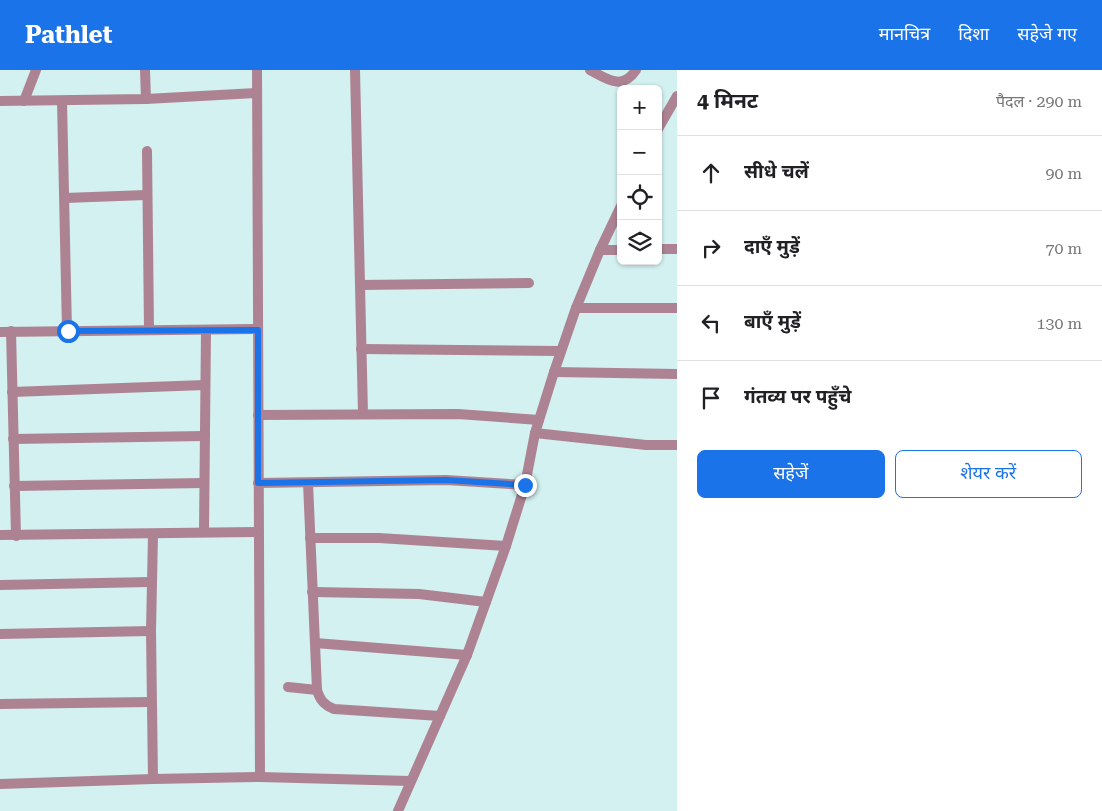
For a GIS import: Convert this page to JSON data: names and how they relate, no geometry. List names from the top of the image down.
{
  "page": {
    "header": "Pathlet",
    "nav": ["मानचित्र", "दिशा", "सहेजे गए"],
    "heading": ["4 मिनट", "पैदल · 290 m"],
    "map_buttons": ["+", "−"],
    "list": [
      ["सीधे चलें", "90 m"],
      ["दाएँ मुड़ें", "70 m"],
      ["बाएँ मुड़ें", "130 m"],
      "गंतव्य पर पहुँचे"
    ],
    "buttons": ["सहेजें", "शेयर करें"]
  }
}
